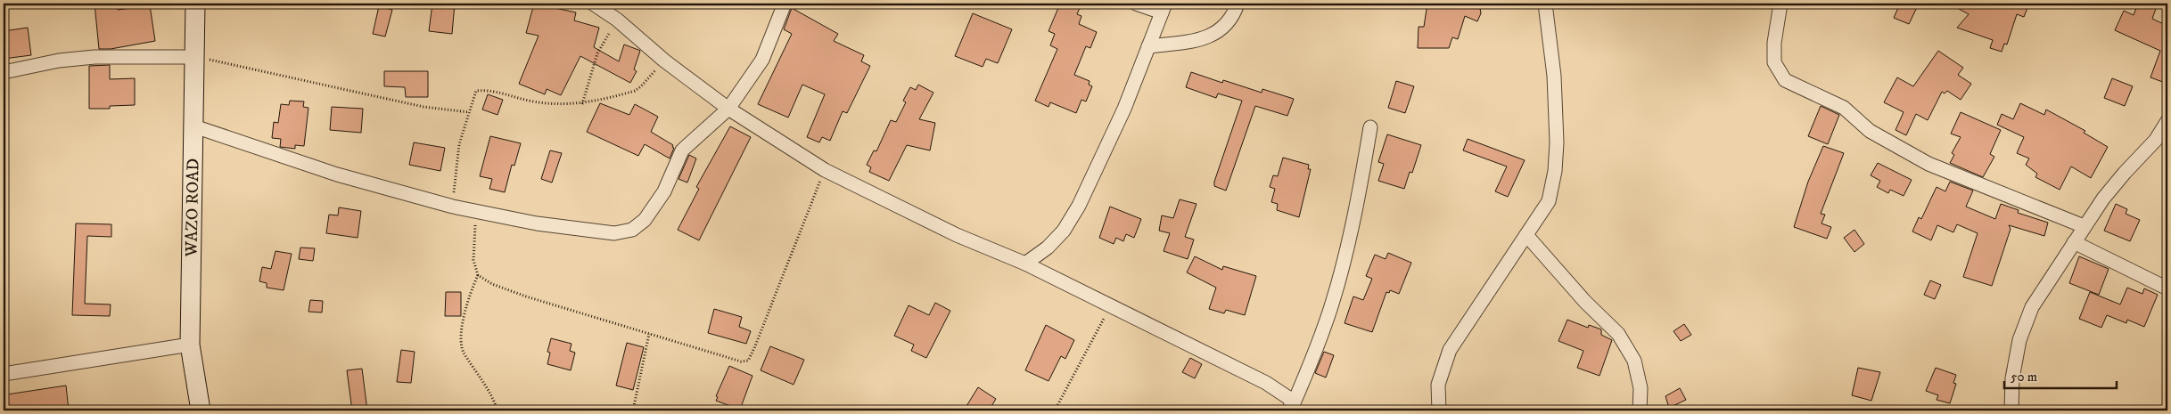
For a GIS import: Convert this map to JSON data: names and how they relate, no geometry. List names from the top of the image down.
{
  "streets": {
    "main road": ["WAZO ROAD"]
  },
  "scale_bar": "50 m"
}
